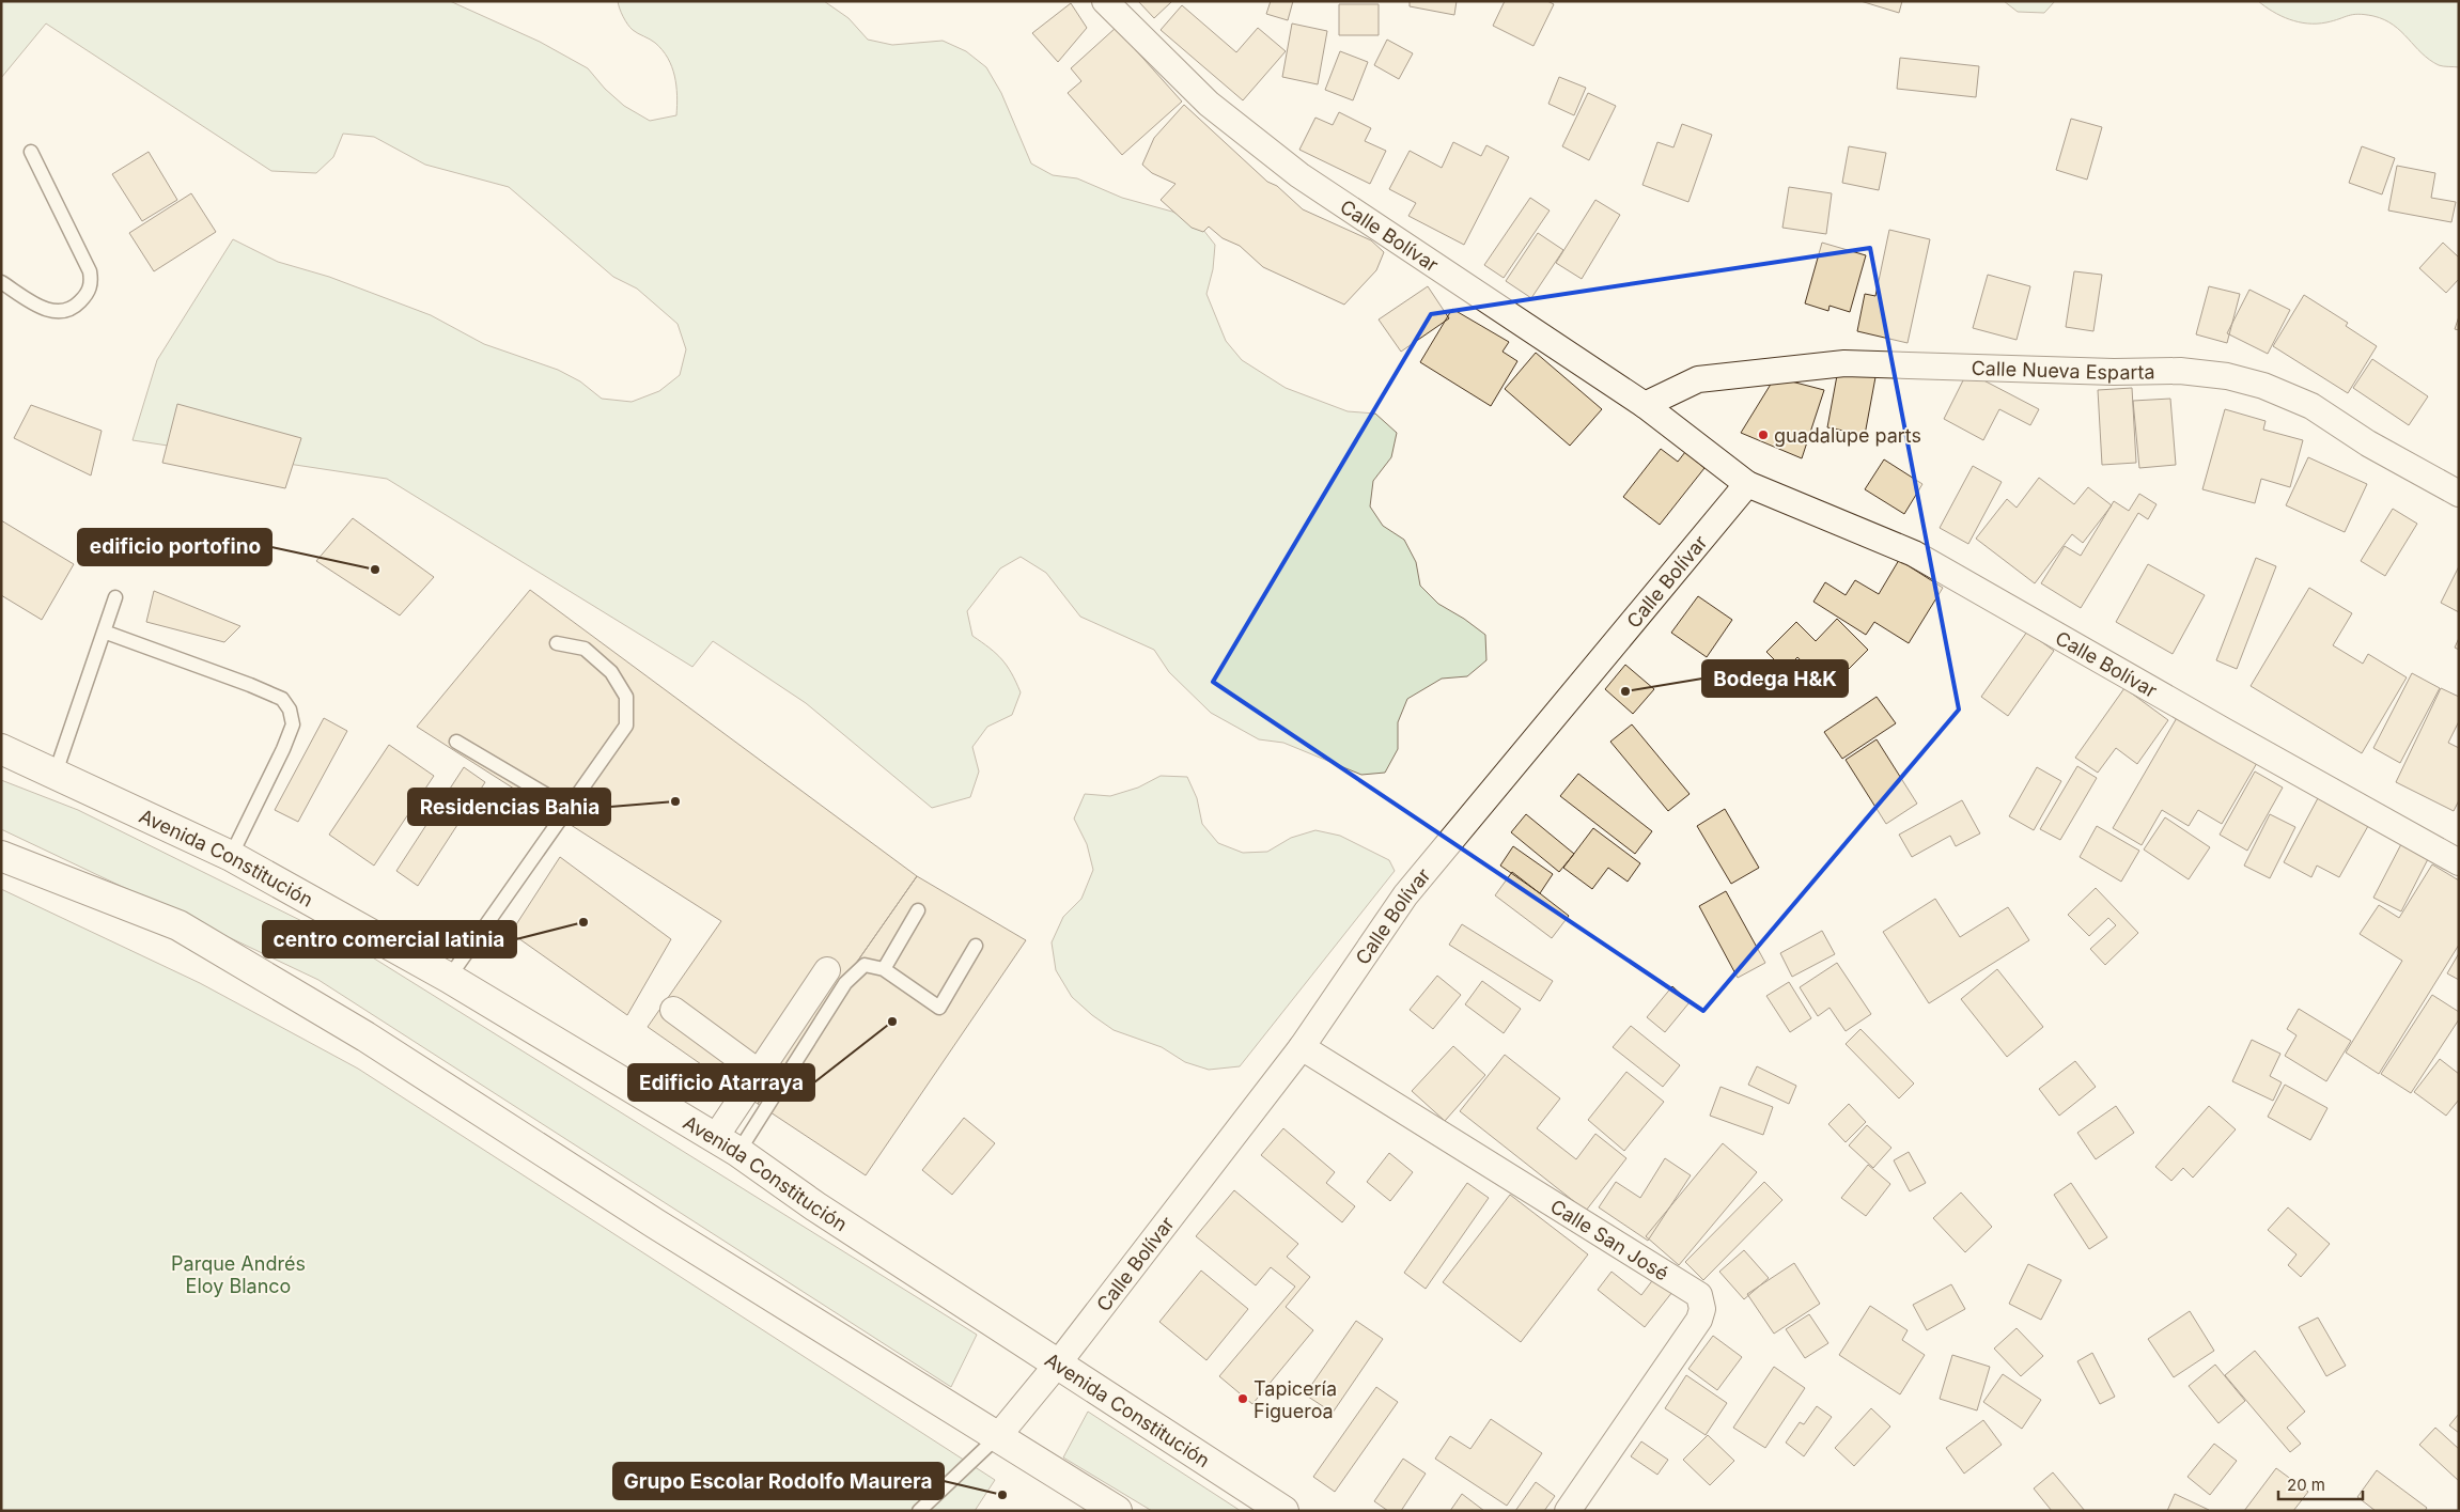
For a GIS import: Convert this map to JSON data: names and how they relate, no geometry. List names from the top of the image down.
{
  "streets": {
    "main road": ["Avenida Constitución"],
    "street": ["Calle Bolívar", "Calle Nueva Esparta", "Calle San José"]
  },
  "crossings": [
    ["Calle Bolívar", "Calle Nueva Esparta"],
    ["Calle Bolívar", "Avenida Constitución"],
    ["Calle Bolívar", "Calle San José"]
  ],
  "parks": ["Parque Andrés Eloy Blanco"],
  "places": [
    "guadalupe parts",
    "edificio portofino",
    "Bodega H&K",
    "Residencias Bahia",
    "centro comercial latinia",
    "Edificio Atarraya",
    "Tapicería Figueroa",
    "Grupo Escolar Rodolfo Maurera"
  ],
  "scale_bar": "20 m"
}
